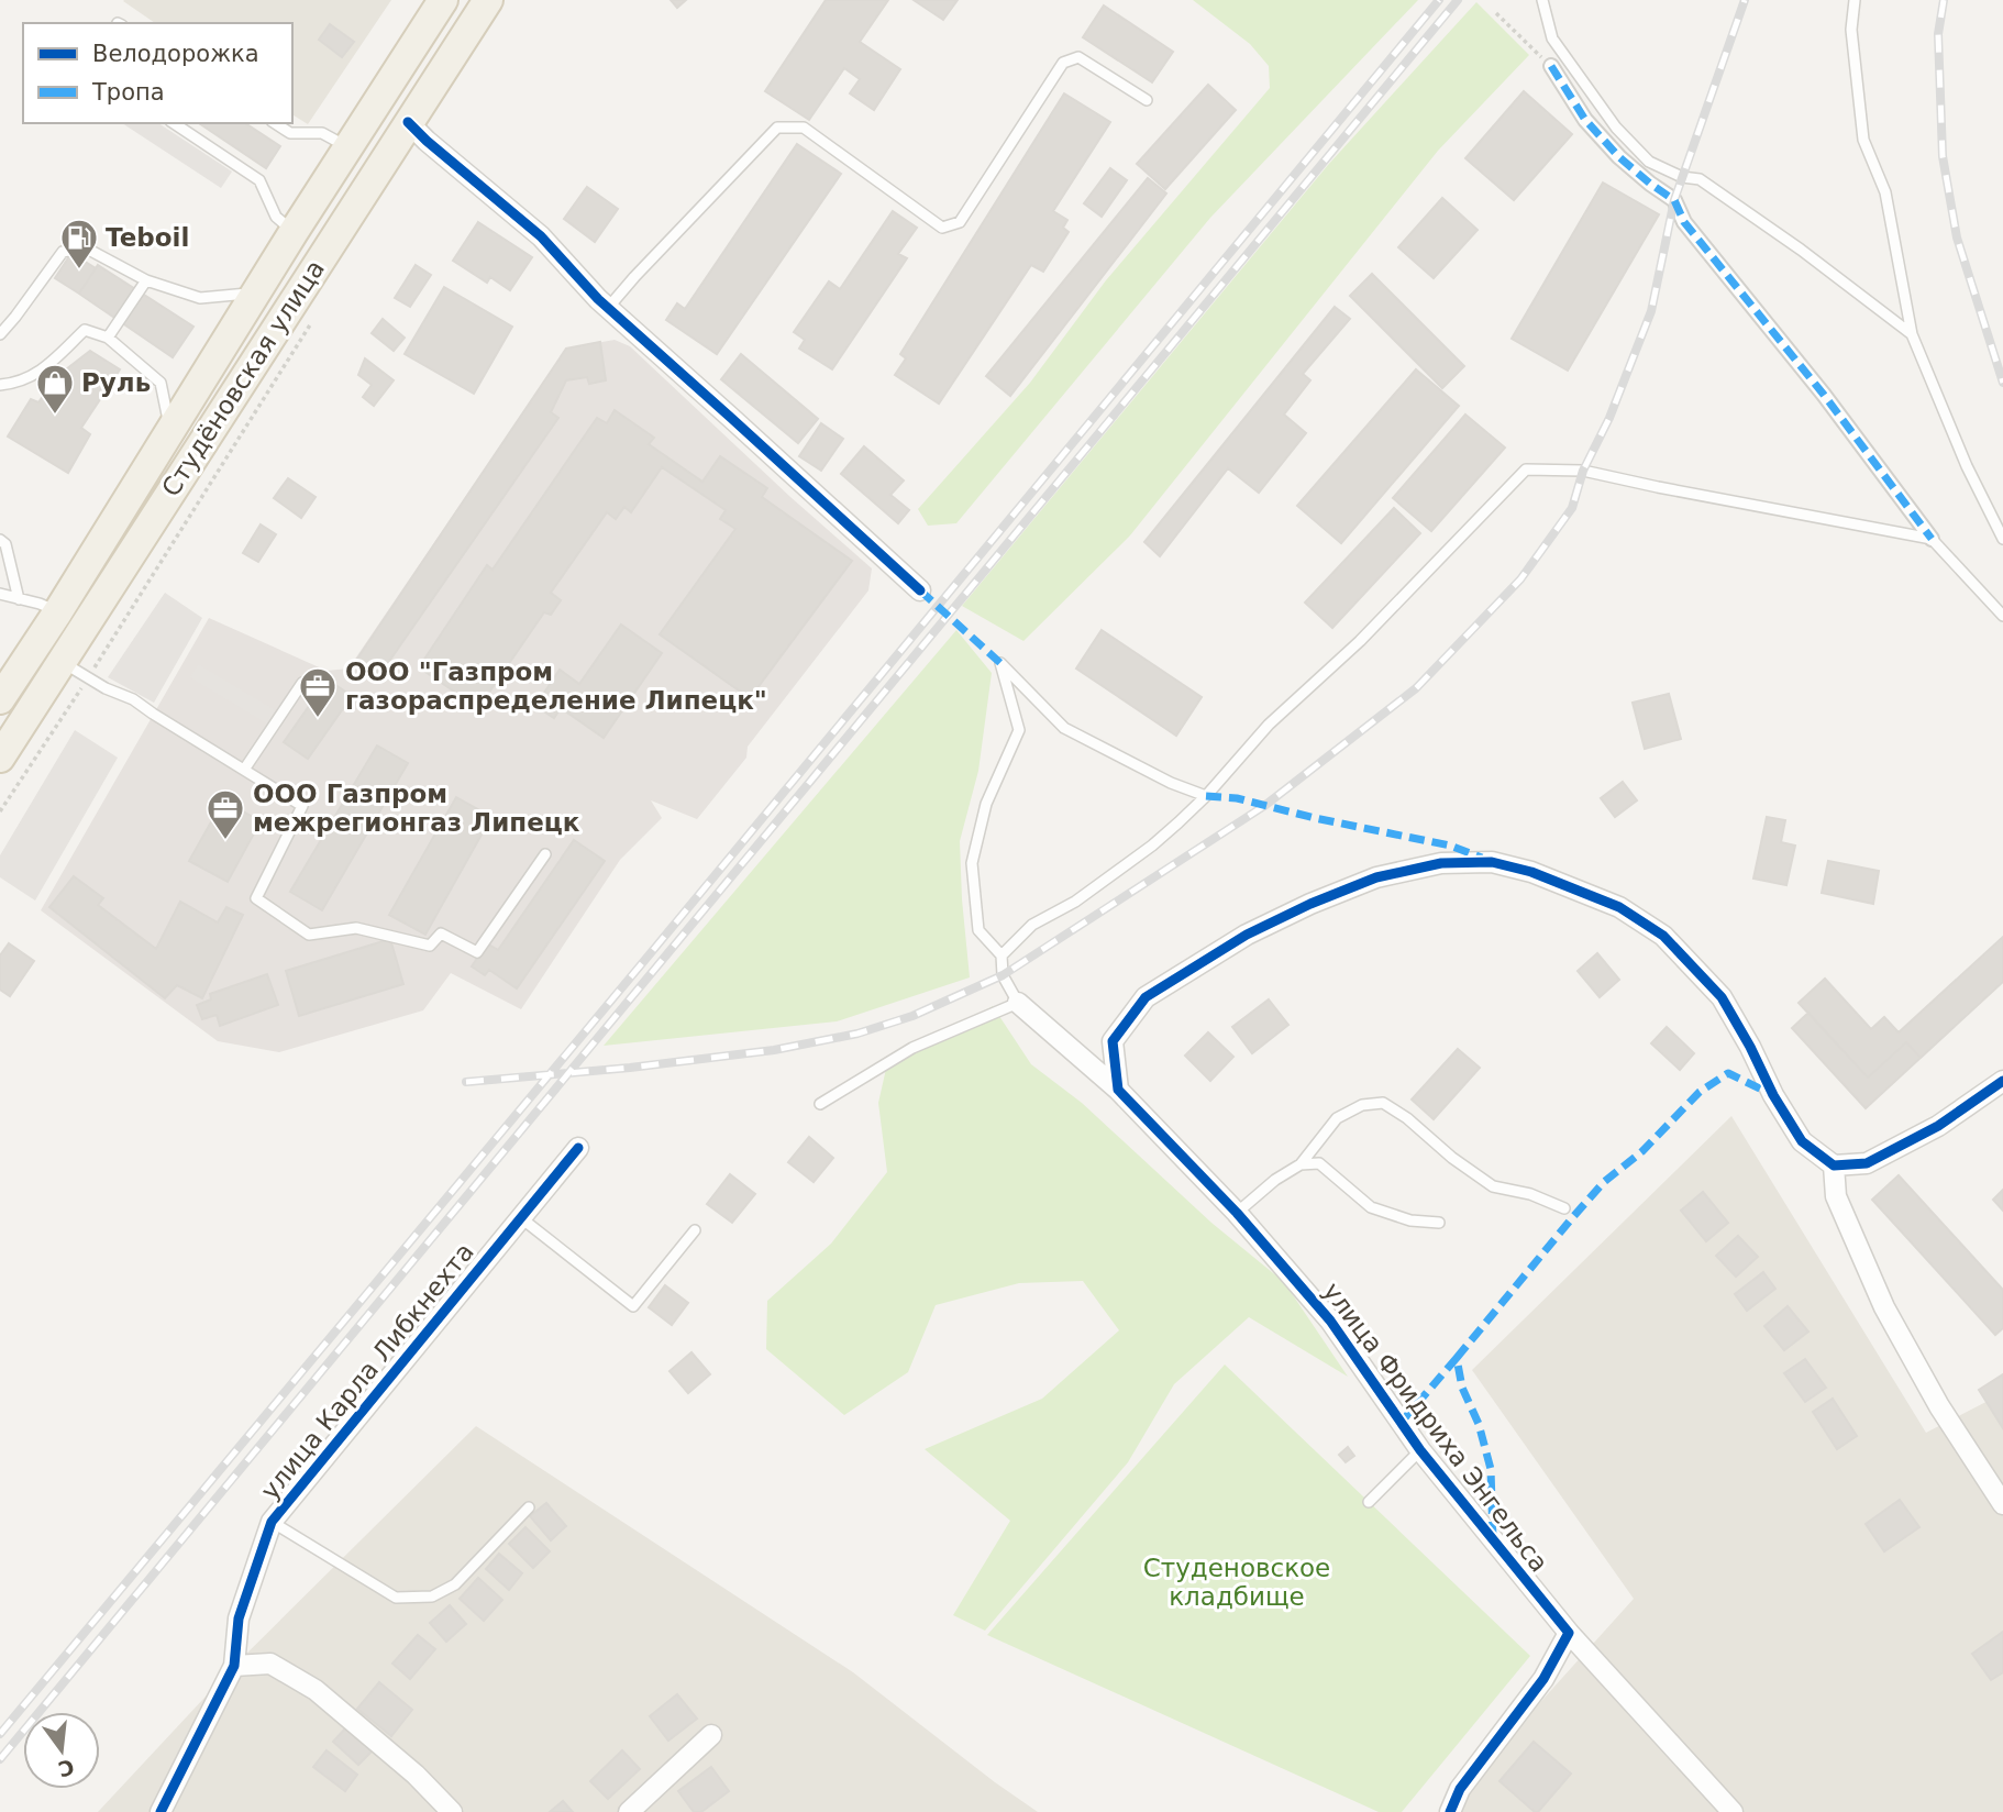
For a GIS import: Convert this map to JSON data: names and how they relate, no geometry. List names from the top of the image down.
{
  "streets": {
    "main road": ["Студёновская улица"],
    "street": ["улица Карла Либкнехта", "улица Фридриха Энгельса"]
  },
  "parks": ["Студеновское кладбище"],
  "places": {
    "fuel station": ["Teboil"],
    "shop": ["Руль"],
    "office": ["ООО \"Газпром газораспределение Липецк\"", "ООО Газпром межрегионгаз Липецк"]
  },
  "legend": ["Велодорожка", "Тропа"],
  "north": "bottom"
}
